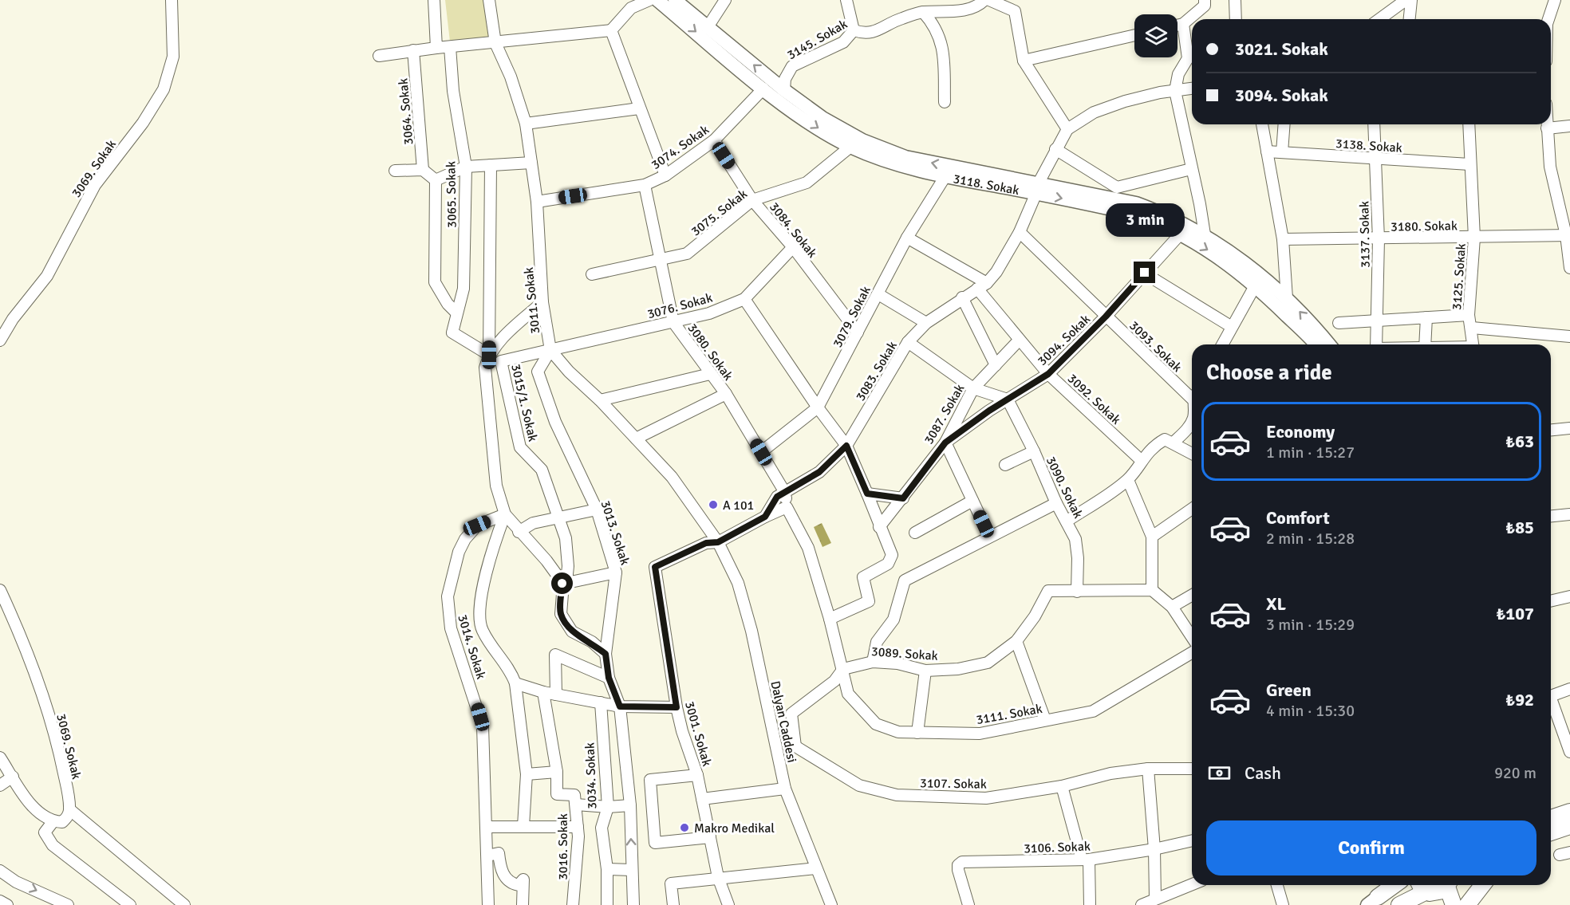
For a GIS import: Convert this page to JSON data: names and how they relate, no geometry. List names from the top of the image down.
{
  "streets": {
    "main road": ["3118. Sokak"],
    "street": [
      "3145. Sokak",
      "3064. Sokak",
      "3138. Sokak",
      "3074. Sokak",
      "3069. Sokak",
      "3065. Sokak",
      "3075. Sokak",
      "3180. Sokak",
      "3084. Sokak",
      "3137. Sokak",
      "3125. Sokak",
      "3011. Sokak",
      "3076. Sokak",
      "3079. Sokak",
      "3094. Sokak",
      "3093. Sokak",
      "3080. Sokak",
      "3083. Sokak",
      "3092. Sokak",
      "3015/1. Sokak",
      "3087. Sokak",
      "3090. Sokak",
      "3013. Sokak",
      "3014. Sokak",
      "3089. Sokak",
      "3111. Sokak",
      "Dalyan Caddesi",
      "3001. Sokak",
      "3034. Sokak",
      "3107. Sokak",
      "3016. Sokak",
      "3106. Sokak"
    ]
  },
  "crossings": [
    ["3145. Sokak", "3118. Sokak"],
    ["3138. Sokak", "3137. Sokak"],
    ["3138. Sokak", "3125. Sokak"],
    ["3074. Sokak", "3118. Sokak"],
    ["3074. Sokak", "3084. Sokak"],
    ["3074. Sokak", "3011. Sokak"],
    ["3074. Sokak", "3080. Sokak"],
    ["3118. Sokak", "3075. Sokak"],
    ["3118. Sokak", "3079. Sokak"],
    ["3118. Sokak", "3094. Sokak"],
    ["3118. Sokak", "3083. Sokak"],
    ["3075. Sokak", "3084. Sokak"],
    ["3075. Sokak", "3080. Sokak"],
    ["3180. Sokak", "3137. Sokak"],
    ["3180. Sokak", "3125. Sokak"],
    ["3084. Sokak", "3076. Sokak"],
    ["3084. Sokak", "3079. Sokak"],
    ["3011. Sokak", "3076. Sokak"],
    ["3011. Sokak", "3083. Sokak"],
    ["3011. Sokak", "3015/1. Sokak"],
    ["3011. Sokak", "3013. Sokak"],
    ["3011. Sokak", "Dalyan Caddesi"],
    ["3076. Sokak", "3080. Sokak"],
    ["3076. Sokak", "3015/1. Sokak"],
    ["3076. Sokak", "3013. Sokak"],
    ["3079. Sokak", "3080. Sokak"],
    ["3094. Sokak", "3093. Sokak"],
    ["3094. Sokak", "3092. Sokak"],
    ["3094. Sokak", "3087. Sokak"],
    ["3094. Sokak", "3090. Sokak"],
    ["3093. Sokak", "3083. Sokak"],
    ["3080. Sokak", "3083. Sokak"],
    ["3083. Sokak", "3092. Sokak"],
    ["3083. Sokak", "Dalyan Caddesi"],
    ["3083. Sokak", "3001. Sokak"],
    ["3092. Sokak", "3087. Sokak"],
    ["3015/1. Sokak", "3013. Sokak"],
    ["3090. Sokak", "3089. Sokak"],
    ["3089. Sokak", "3111. Sokak"]
  ],
  "places": ["A 101", "Makro Medikal"],
  "page": {
    "banner": ["3021. Sokak", "3094. Sokak"],
    "bubble": "3 min",
    "heading": "Choose a ride",
    "list": [
      {
        "name": "Economy",
        "note": "1 min · 15:27",
        "value": "₺63"
      },
      {
        "name": "Comfort",
        "note": "2 min · 15:28",
        "value": "₺85"
      },
      {
        "name": "XL",
        "note": "3 min · 15:29",
        "value": "₺107"
      },
      {
        "name": "Green",
        "note": "4 min · 15:30",
        "value": "₺92"
      }
    ],
    "pay": ["Cash", "920 m"],
    "buttons": "Confirm"
  }
}
